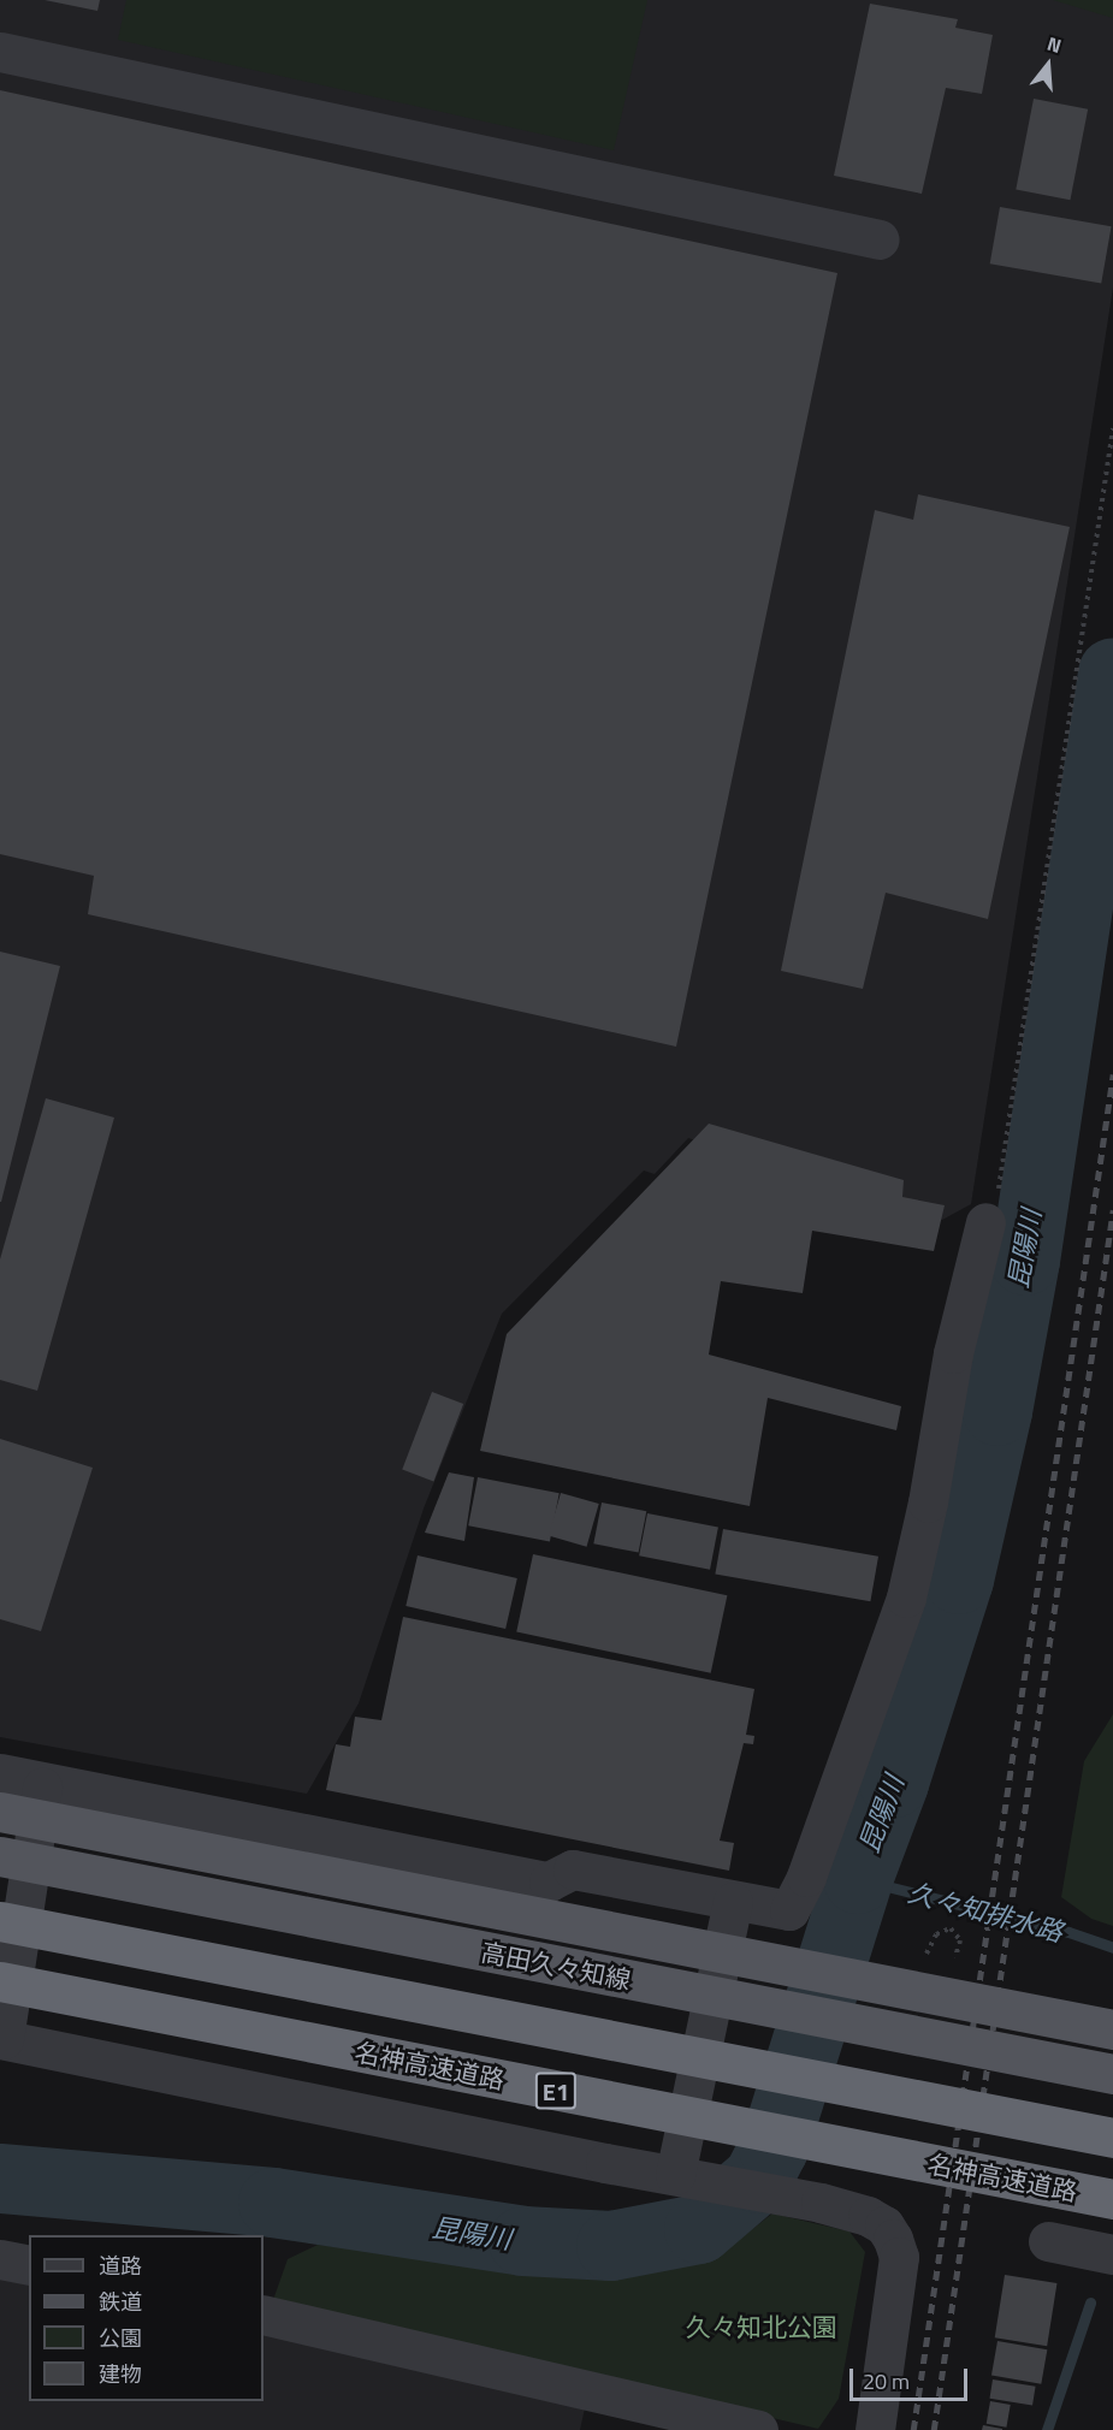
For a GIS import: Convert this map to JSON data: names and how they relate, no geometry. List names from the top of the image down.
{
  "streets": {
    "highway": ["名神高速道路", "E1"],
    "main road": ["高田久々知線"]
  },
  "water": ["昆陽川", "久々知排水路"],
  "parks": ["久々知北公園"],
  "legend": [
    "道路",
    "鉄道",
    "公園",
    "建物"
  ],
  "scale_bar": "20 m",
  "north": "top"
}
